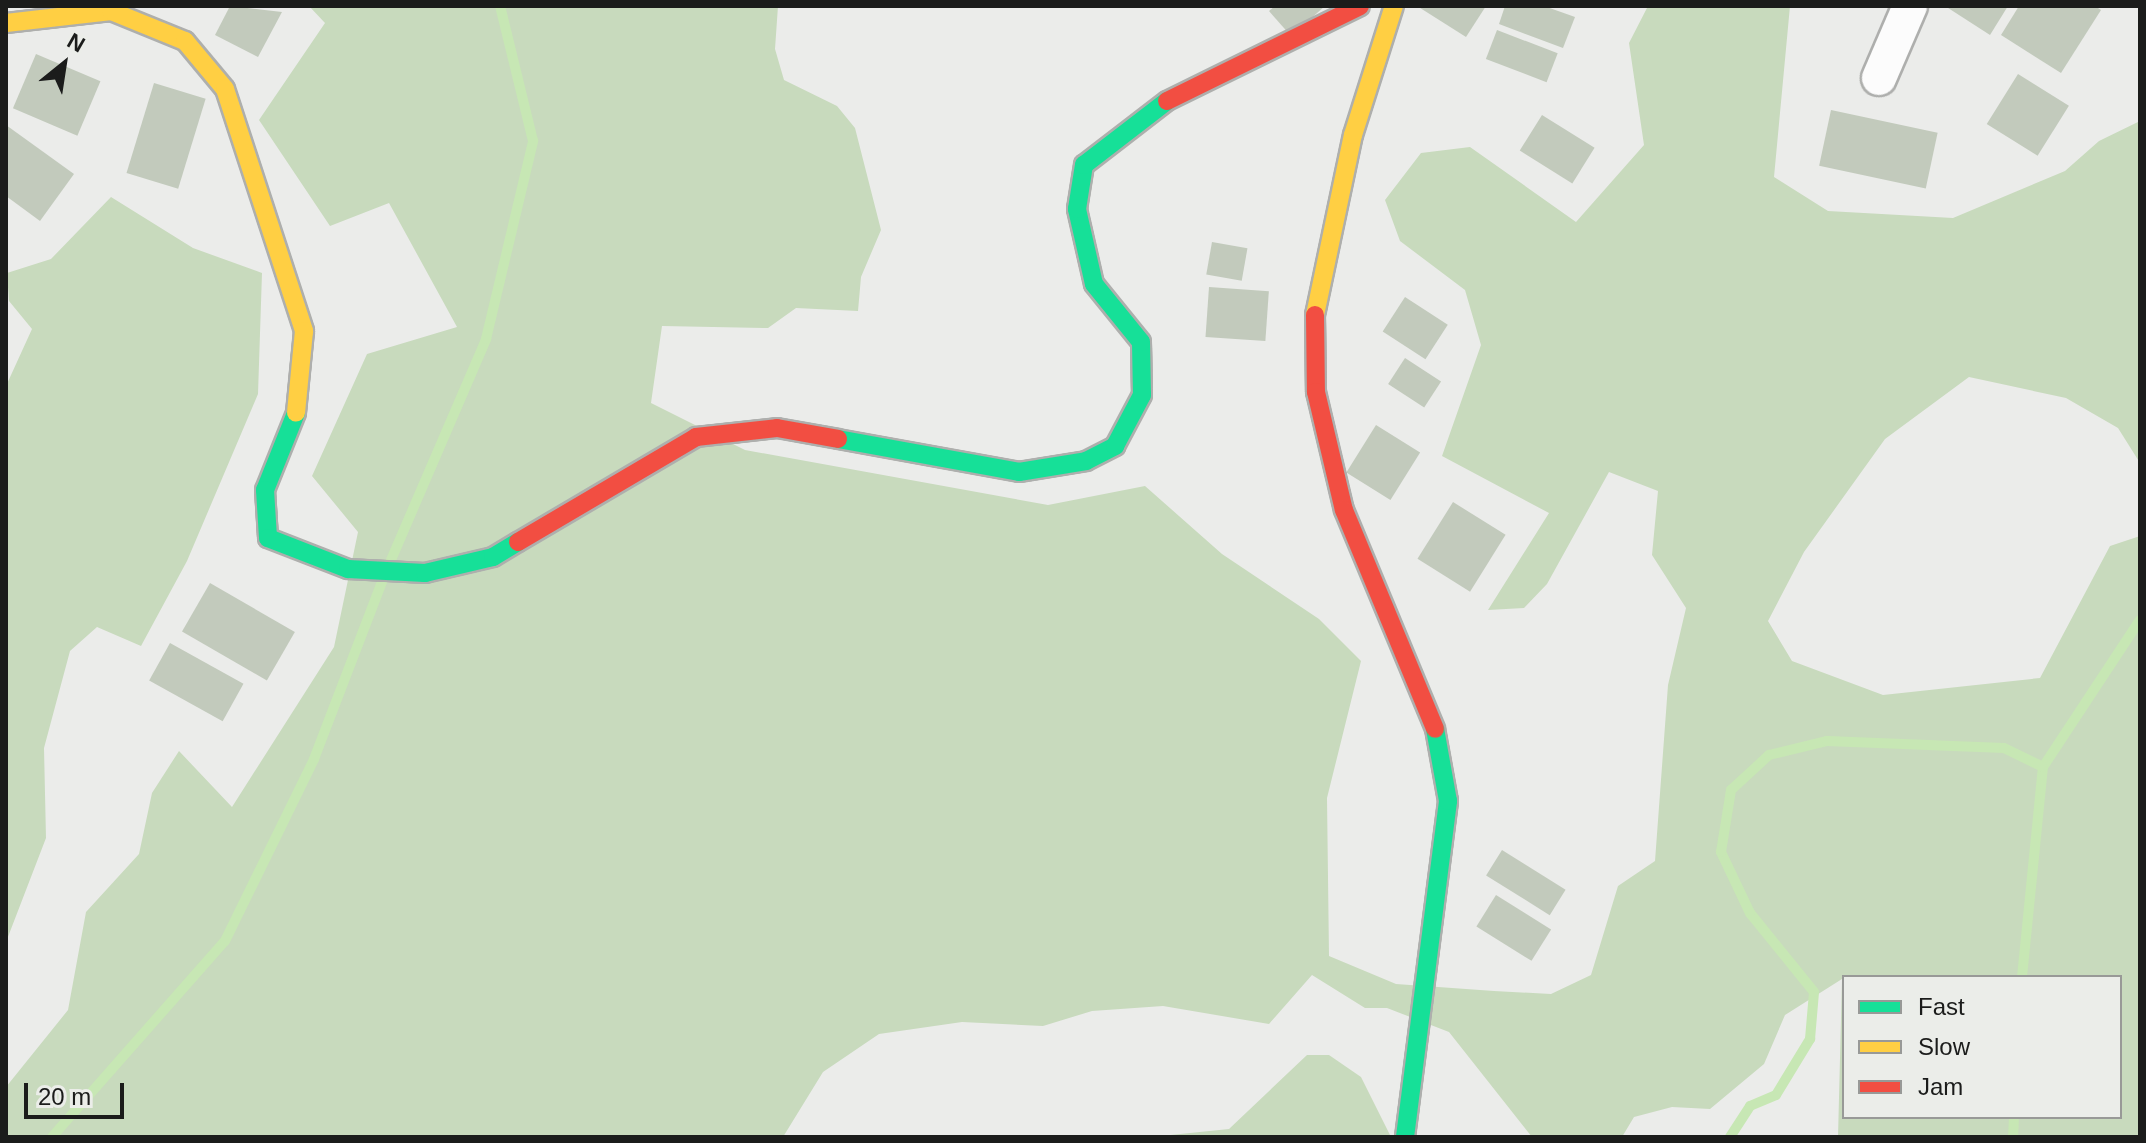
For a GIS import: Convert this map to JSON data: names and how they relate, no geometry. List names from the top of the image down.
{
  "legend": ["Fast", "Slow", "Jam"],
  "scale_bar": "20 m",
  "north": "top right"
}
